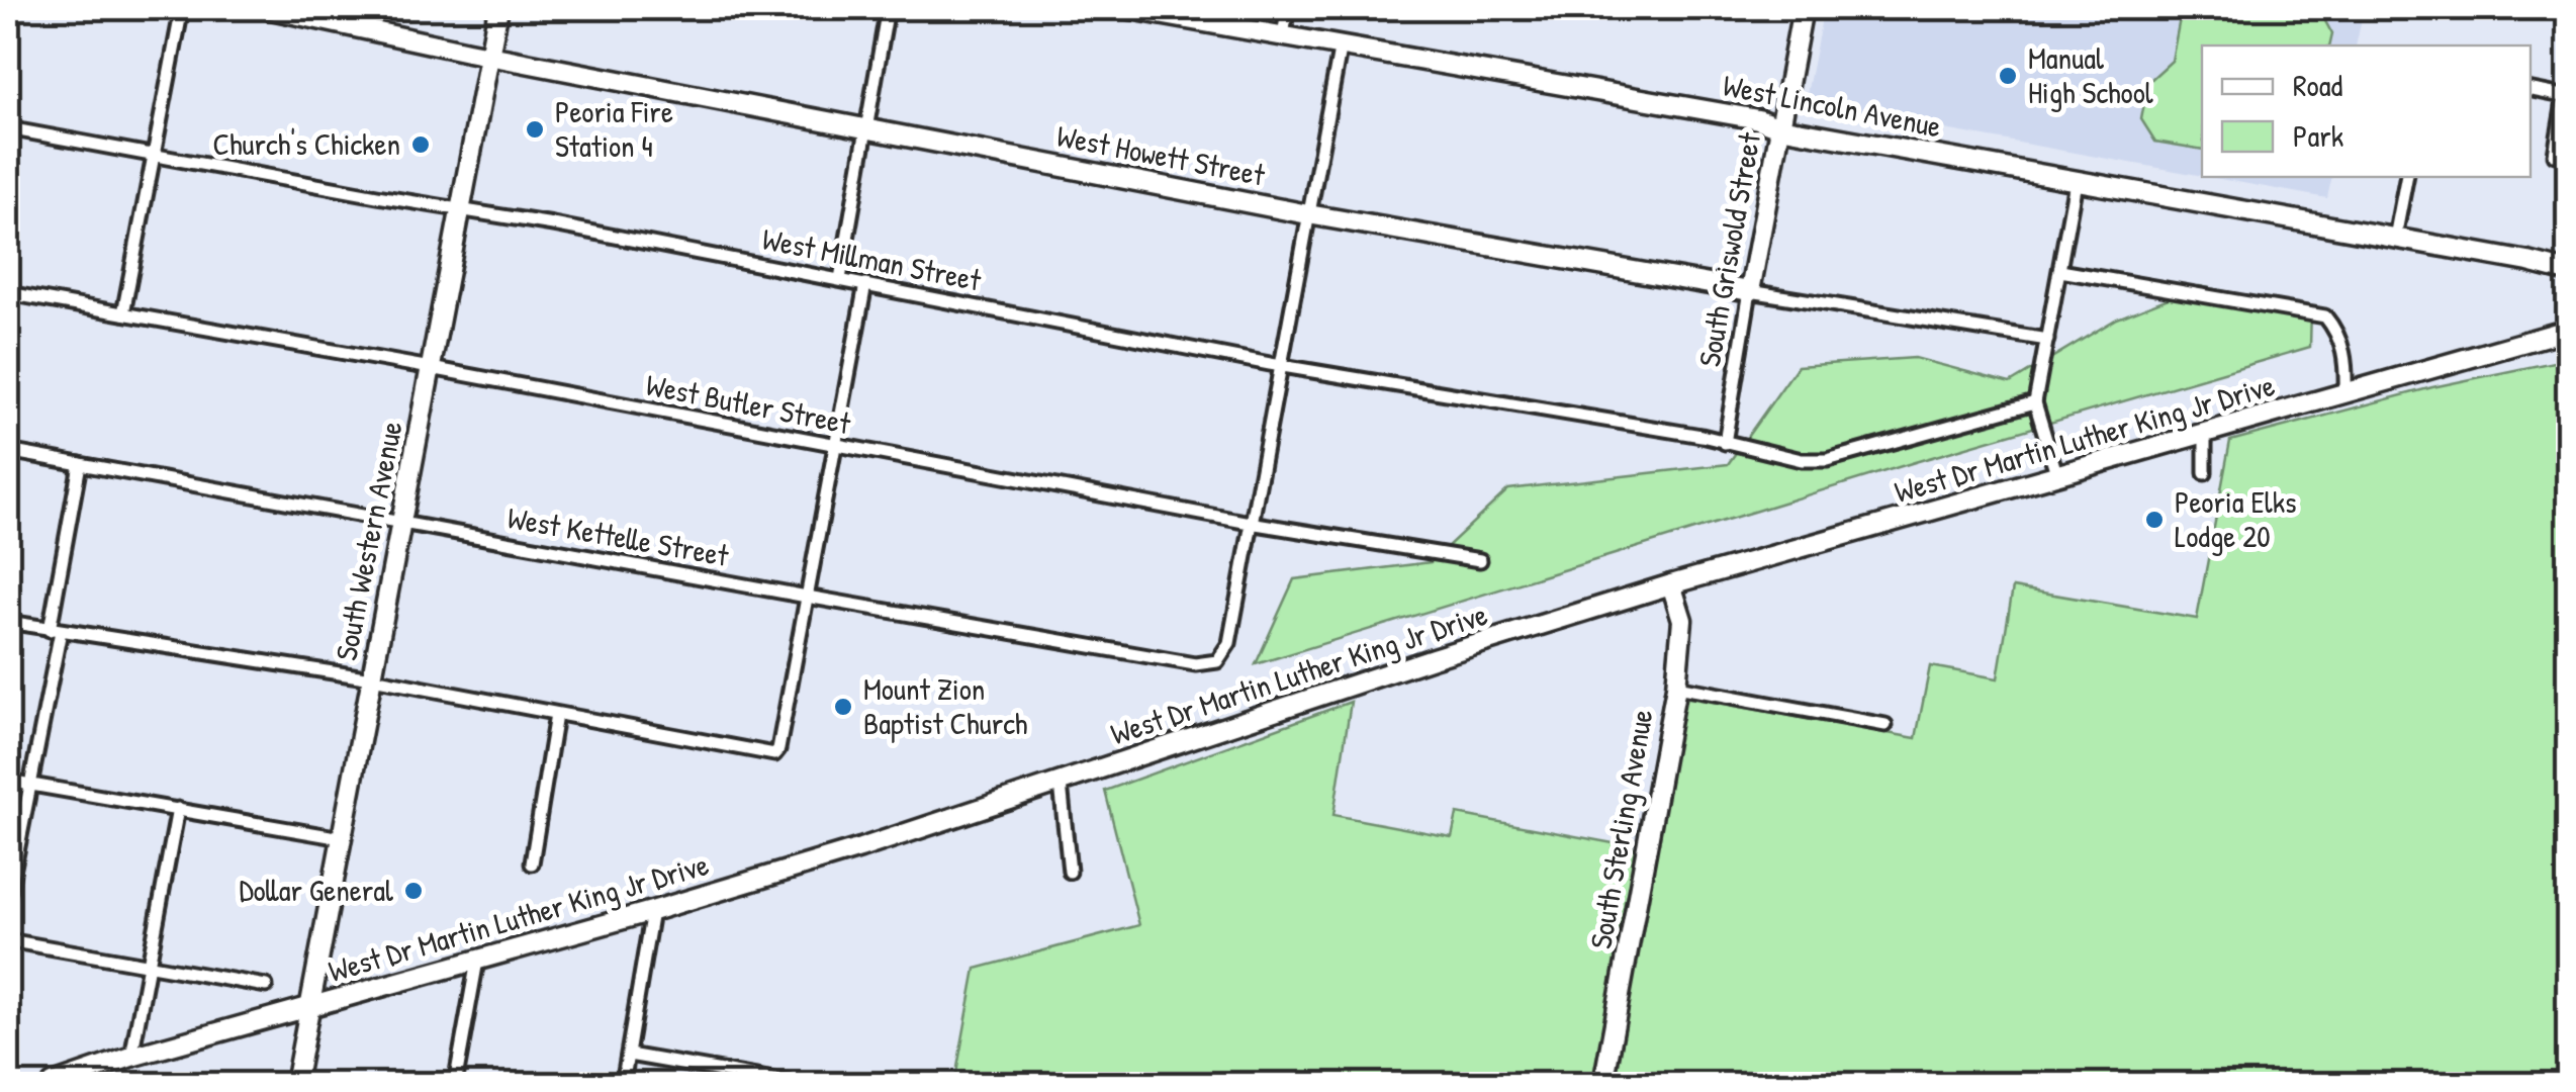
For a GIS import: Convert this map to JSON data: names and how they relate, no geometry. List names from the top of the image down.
{
  "streets": {
    "main road": [
      "West Lincoln Avenue",
      "West Howett Street",
      "South Griswold Street",
      "West Dr Martin Luther King Jr Drive",
      "South Western Avenue",
      "South Sterling Avenue"
    ],
    "street": ["West Millman Street", "West Butler Street", "West Kettelle Street"]
  },
  "crossings": [
    ["West Lincoln Avenue", "South Griswold Street"],
    ["West Howett Street", "South Griswold Street"],
    ["West Howett Street", "South Western Avenue"],
    ["South Griswold Street", "West Millman Street"],
    ["West Millman Street", "South Western Avenue"],
    ["West Butler Street", "West Kettelle Street"],
    ["West Butler Street", "South Western Avenue"],
    ["West Dr Martin Luther King Jr Drive", "South Western Avenue"],
    ["West Dr Martin Luther King Jr Drive", "South Sterling Avenue"],
    ["West Kettelle Street", "South Western Avenue"]
  ],
  "places": [
    "Manual High School",
    "Peoria Fire Station 4",
    "Church's Chicken",
    "Peoria Elks Lodge 20",
    "Mount Zion Baptist Church",
    "Dollar General"
  ],
  "legend": ["Road", "Park"]
}
